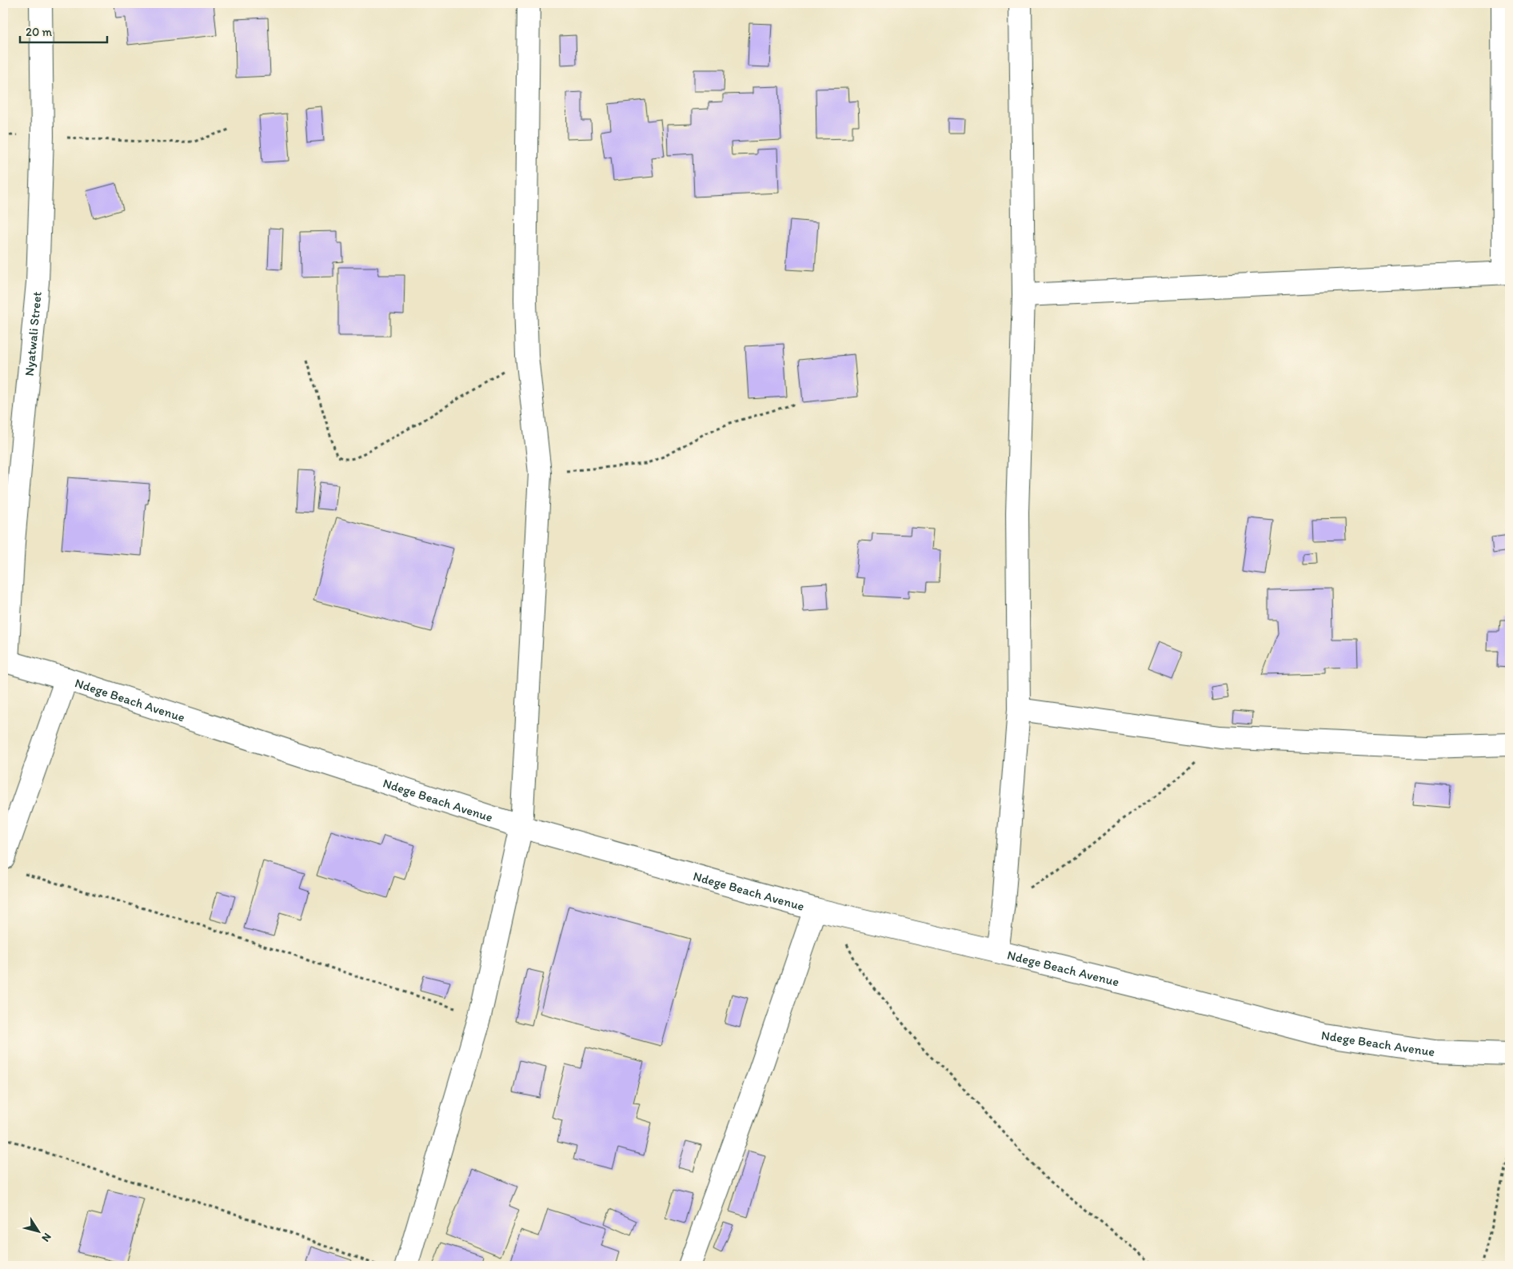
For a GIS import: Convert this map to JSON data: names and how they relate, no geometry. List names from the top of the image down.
{
  "streets": {
    "street": ["Nyatwali Street", "Ndege Beach Avenue"]
  },
  "crossings": [
    ["Nyatwali Street", "Ndege Beach Avenue"]
  ],
  "scale_bar": "20 m",
  "north": "bottom right"
}
